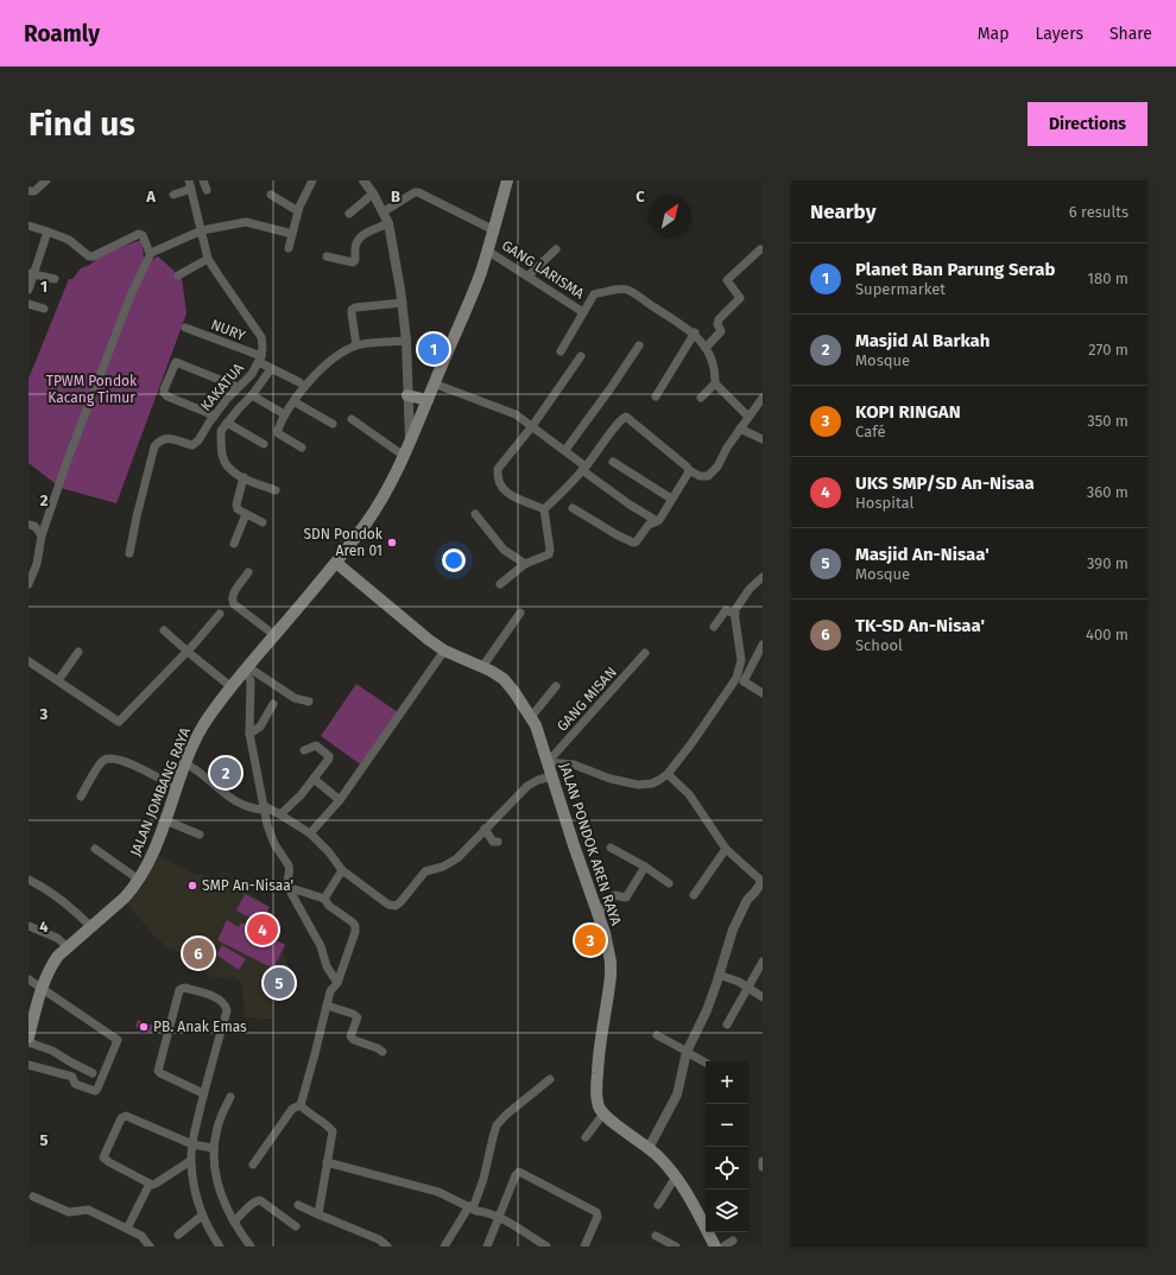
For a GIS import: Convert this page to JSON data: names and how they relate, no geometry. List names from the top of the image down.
{
  "streets": {
    "main road": ["JALAN JOMBANG RAYA", "JALAN PONDOK AREN RAYA"],
    "street": [
      "GANG LARISMA",
      "NURY",
      "KAKATUA",
      "GANG MISAN"
    ]
  },
  "crossings": [
    ["GANG LARISMA", "JALAN JOMBANG RAYA"],
    ["NURY", "KAKATUA"],
    ["GANG MISAN", "JALAN PONDOK AREN RAYA"],
    ["JALAN JOMBANG RAYA", "JALAN PONDOK AREN RAYA"]
  ],
  "parks": ["TPWM Pondok Kacang Timur"],
  "places": ["SDN Pondok Aren 01", "SMP An-Nisaa'", "PB. Anak Emas"],
  "north": "top right",
  "page": {
    "header": "Roamly",
    "nav": ["Map", "Layers", "Share"],
    "buttons": "Directions",
    "title": "Find us",
    "heading": ["Nearby", "6 results"],
    "list": [
      {
        "mark": "1",
        "name": "Planet Ban Parung Serab",
        "note": "Supermarket",
        "value": "180 m"
      },
      {
        "mark": "2",
        "name": "Masjid Al Barkah",
        "note": "Mosque",
        "value": "270 m"
      },
      {
        "mark": "3",
        "name": "KOPI RINGAN",
        "note": "Café",
        "value": "350 m"
      },
      {
        "mark": "4",
        "name": "UKS SMP/SD An-Nisaa",
        "note": "Hospital",
        "value": "360 m"
      },
      {
        "mark": "5",
        "name": "Masjid An-Nisaa'",
        "note": "Mosque",
        "value": "390 m"
      },
      {
        "mark": "6",
        "name": "TK-SD An-Nisaa'",
        "note": "School",
        "value": "400 m"
      }
    ],
    "pins": [
      "1",
      "2",
      "4",
      "3",
      "6",
      "5"
    ],
    "map_buttons": ["+", "−"]
  },
  "grid": {
    "columns": ["A", "B", "C"],
    "rows": [
      "1",
      "2",
      "3",
      "4",
      "5"
    ]
  }
}
